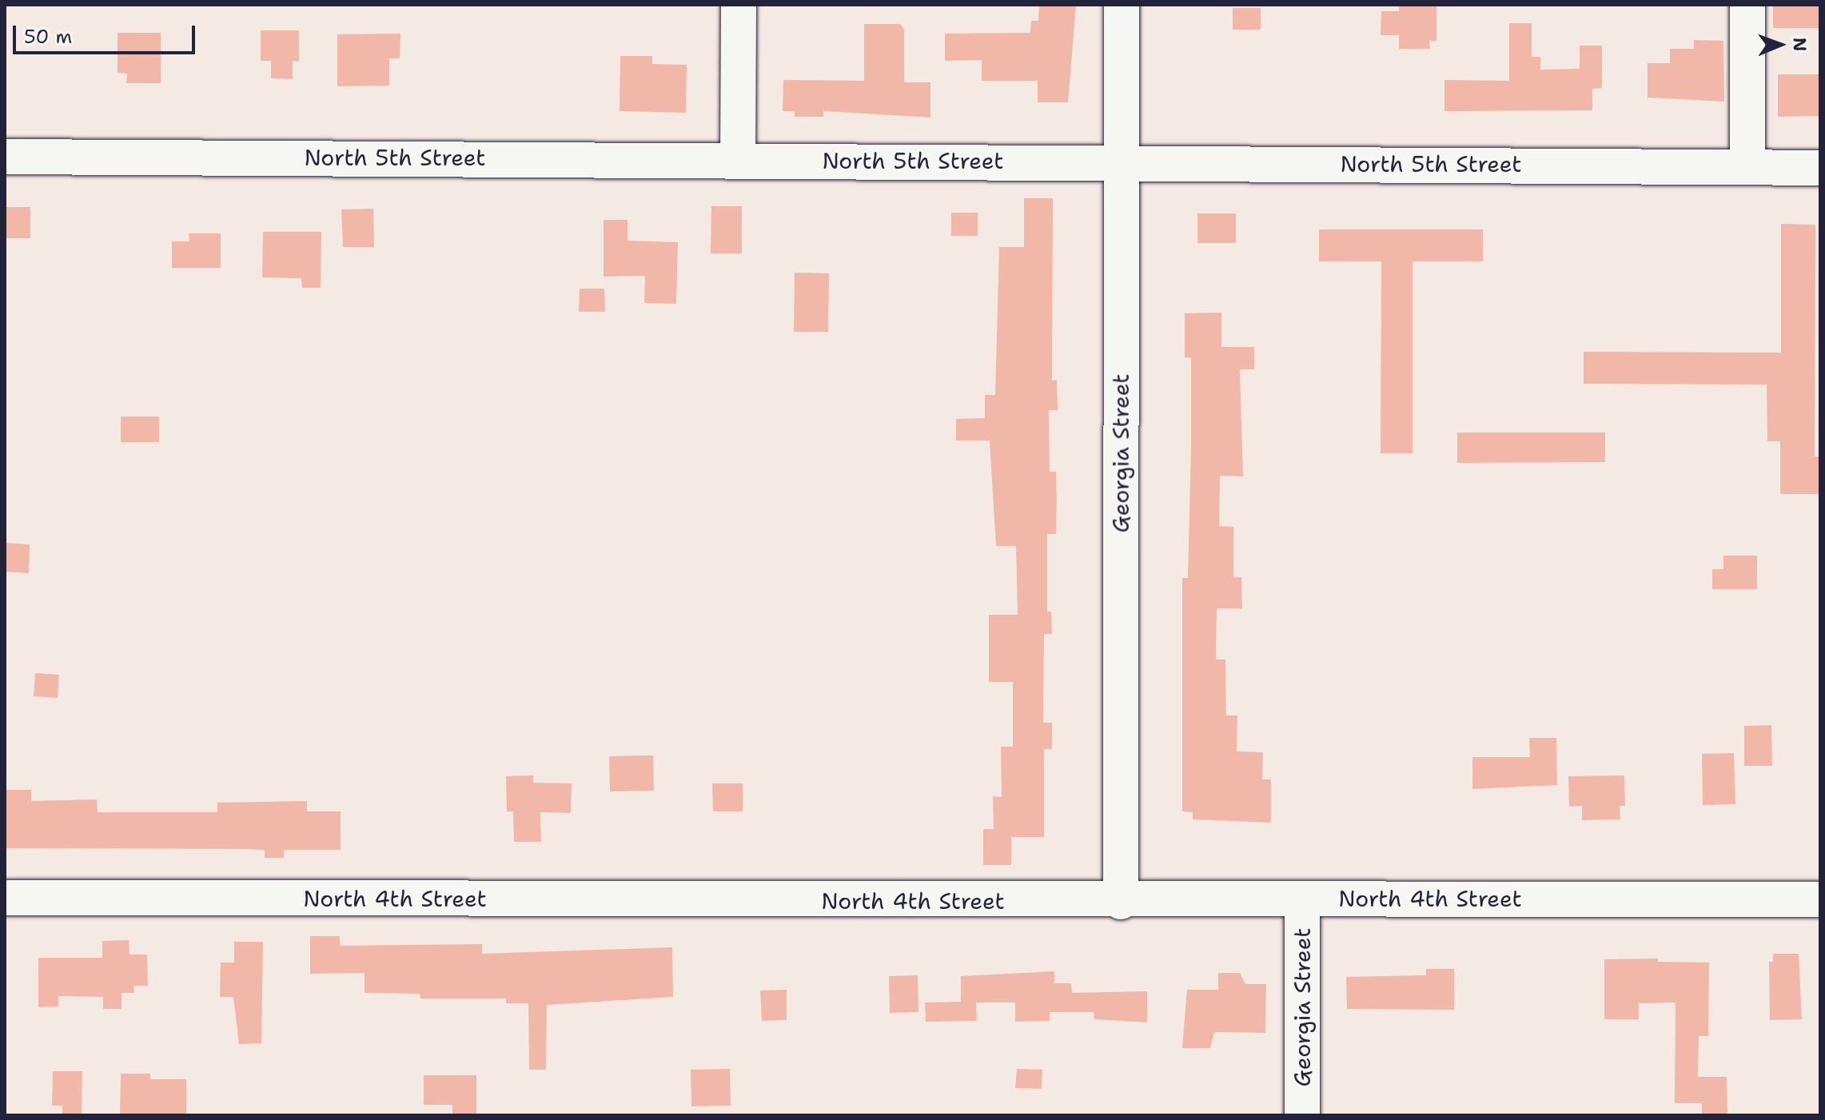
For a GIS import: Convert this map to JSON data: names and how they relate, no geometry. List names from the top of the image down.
{
  "streets": {
    "street": ["North 5th Street", "Georgia Street", "North 4th Street"]
  },
  "crossings": [
    ["North 5th Street", "Georgia Street"],
    ["Georgia Street", "North 4th Street"]
  ],
  "scale_bar": "50 m",
  "north": "right"
}
